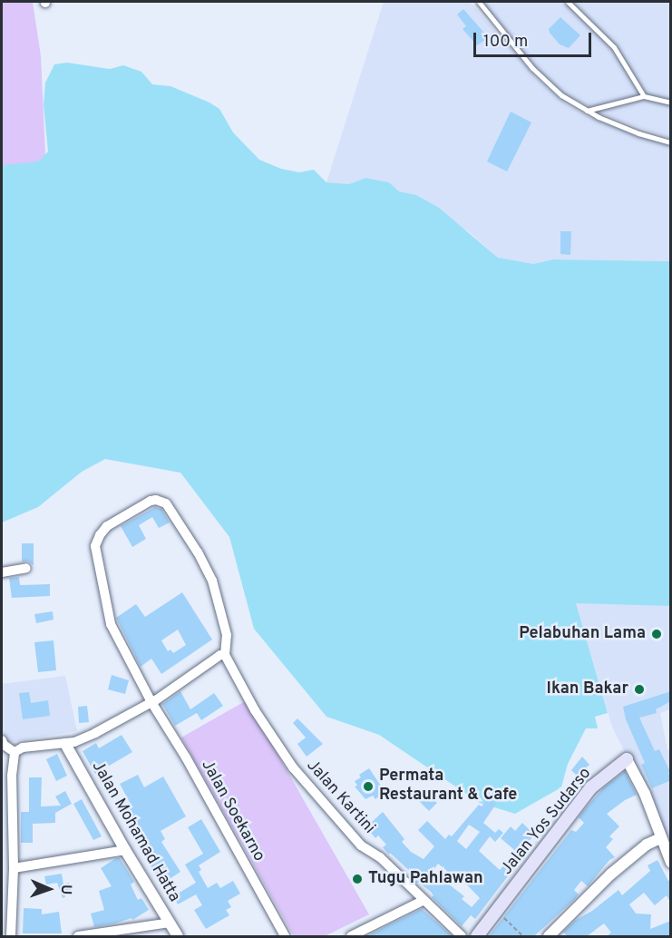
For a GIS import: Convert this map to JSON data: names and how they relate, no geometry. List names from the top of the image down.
{
  "streets": {
    "main road": ["Jalan Yos Sudarso"],
    "street": ["Jalan Kartini", "Jalan Soekarno", "Jalan Mohamad Hatta"]
  },
  "crossings": [
    ["Jalan Kartini", "Jalan Soekarno"]
  ],
  "places": [
    "Pelabuhan Lama",
    "Ikan Bakar",
    "Permata Restaurant & Cafe",
    "Tugu Pahlawan"
  ],
  "scale_bar": "100 m",
  "north": "right"
}
